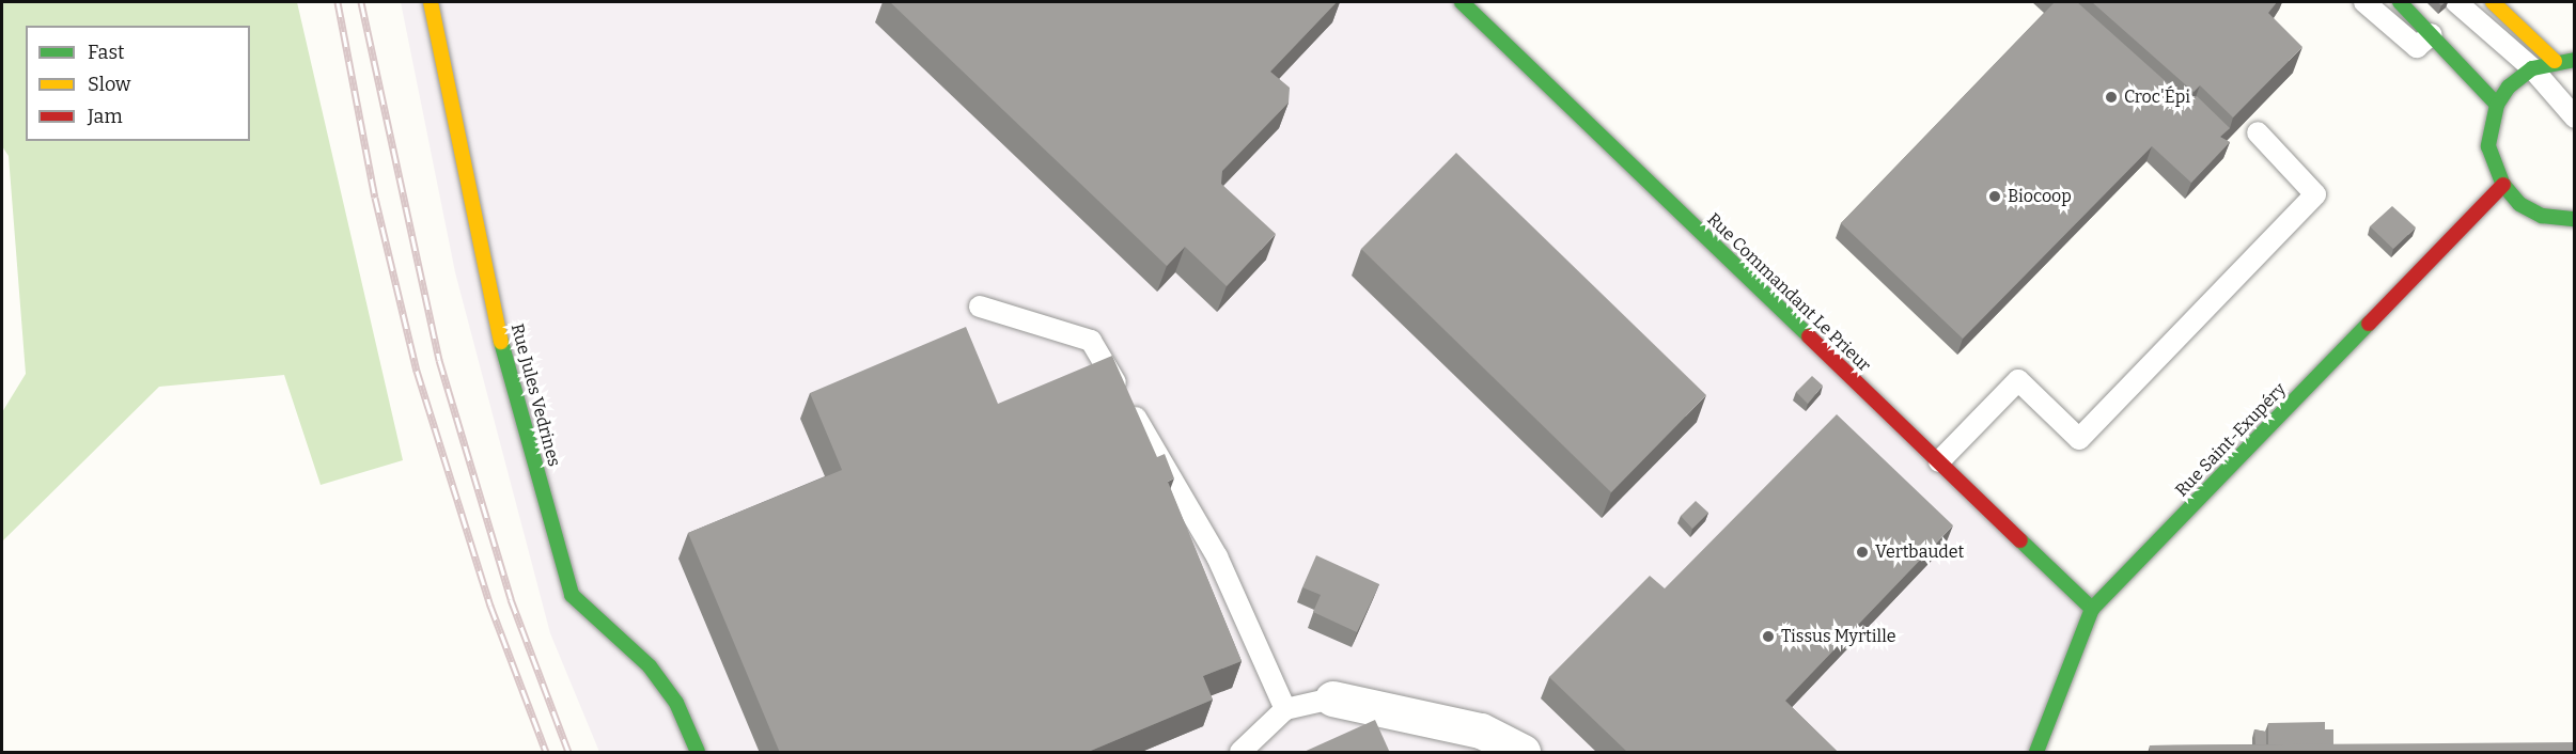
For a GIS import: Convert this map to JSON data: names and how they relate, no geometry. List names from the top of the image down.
{
  "streets": {
    "street": ["Rue Commandant Le Prieur", "Rue Jules Vedrines", "Rue Saint-Exupéry"]
  },
  "crossings": [
    ["Rue Commandant Le Prieur", "Rue Saint-Exupéry"]
  ],
  "places": [
    "Croc'Épi",
    "Biocoop",
    "Vertbaudet",
    "Tissus Myrtille"
  ],
  "legend": ["Fast", "Slow", "Jam"]
}
